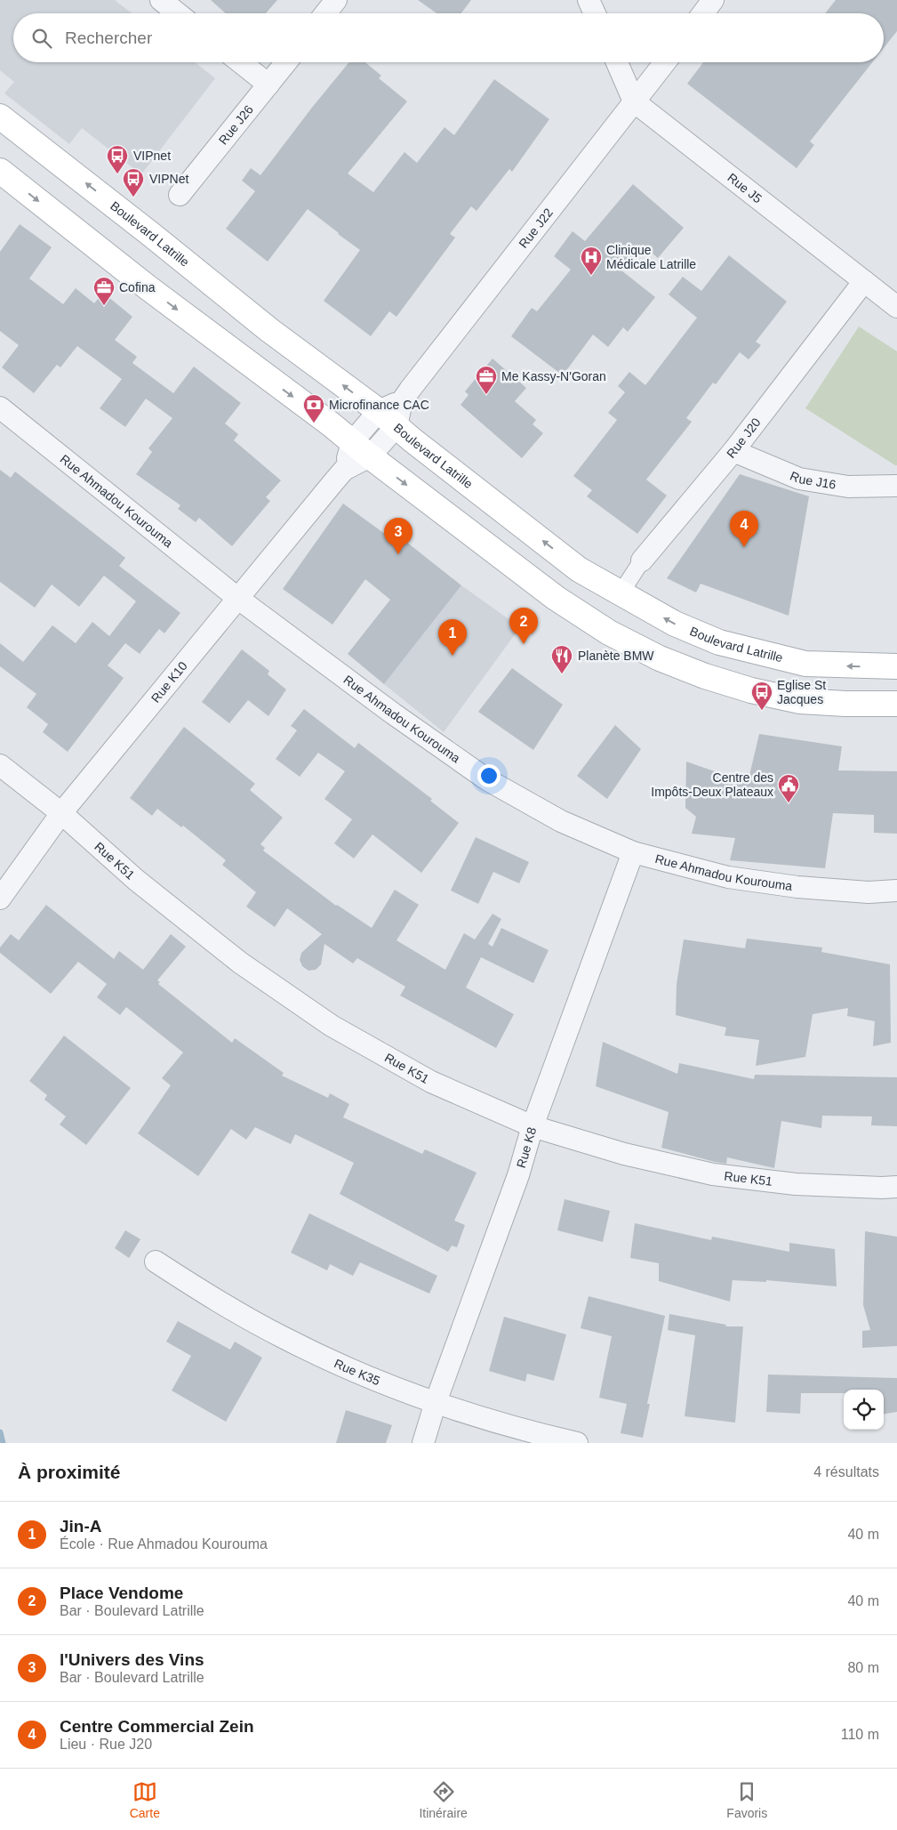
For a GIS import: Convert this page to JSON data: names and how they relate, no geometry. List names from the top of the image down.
{
  "streets": {
    "main road": ["Boulevard Latrille"],
    "street": [
      "Rue J26",
      "Rue J5",
      "Rue J22",
      "Rue J20",
      "Rue J16",
      "Rue Ahmadou Kourouma",
      "Rue K10",
      "Rue K51",
      "Rue K8",
      "Rue K35"
    ]
  },
  "crossings": [
    ["Rue J5", "Rue J22"],
    ["Rue J5", "Rue J20"],
    ["Rue J22", "Boulevard Latrille"],
    ["Rue J22", "Rue K10"],
    ["Boulevard Latrille", "Rue J20"],
    ["Rue J20", "Rue J16"],
    ["Rue Ahmadou Kourouma", "Rue K10"],
    ["Rue Ahmadou Kourouma", "Rue K8"],
    ["Rue K10", "Rue K51"],
    ["Rue K51", "Rue K8"],
    ["Rue K8", "Rue K35"]
  ],
  "places": {
    "bus stop": ["VIPnet", "VIPNet", "Eglise St Jacques"],
    "hospital": ["Clinique Médicale Latrille"],
    "office": ["Cofina", "Me Kassy-N'Goran"],
    "bank": ["Microfinance CAC"],
    "restaurant": ["Planète BMW"],
    "public building": ["Centre des Impôts-Deux Plateaux"]
  },
  "page": {
    "search": "Rechercher",
    "pins": [
      "4",
      "3",
      "2",
      "1"
    ],
    "heading": ["À proximité", "4 résultats"],
    "list": [
      {
        "mark": "1",
        "name": "Jin-A",
        "note": "École · Rue Ahmadou Kourouma",
        "value": "40 m"
      },
      {
        "mark": "2",
        "name": "Place Vendome",
        "note": "Bar · Boulevard Latrille",
        "value": "40 m"
      },
      {
        "mark": "3",
        "name": "l'Univers des Vins",
        "note": "Bar · Boulevard Latrille",
        "value": "80 m"
      },
      {
        "mark": "4",
        "name": "Centre Commercial Zein",
        "note": "Lieu · Rue J20",
        "value": "110 m"
      }
    ],
    "nav": ["Carte", "Itinéraire", "Favoris"]
  }
}
